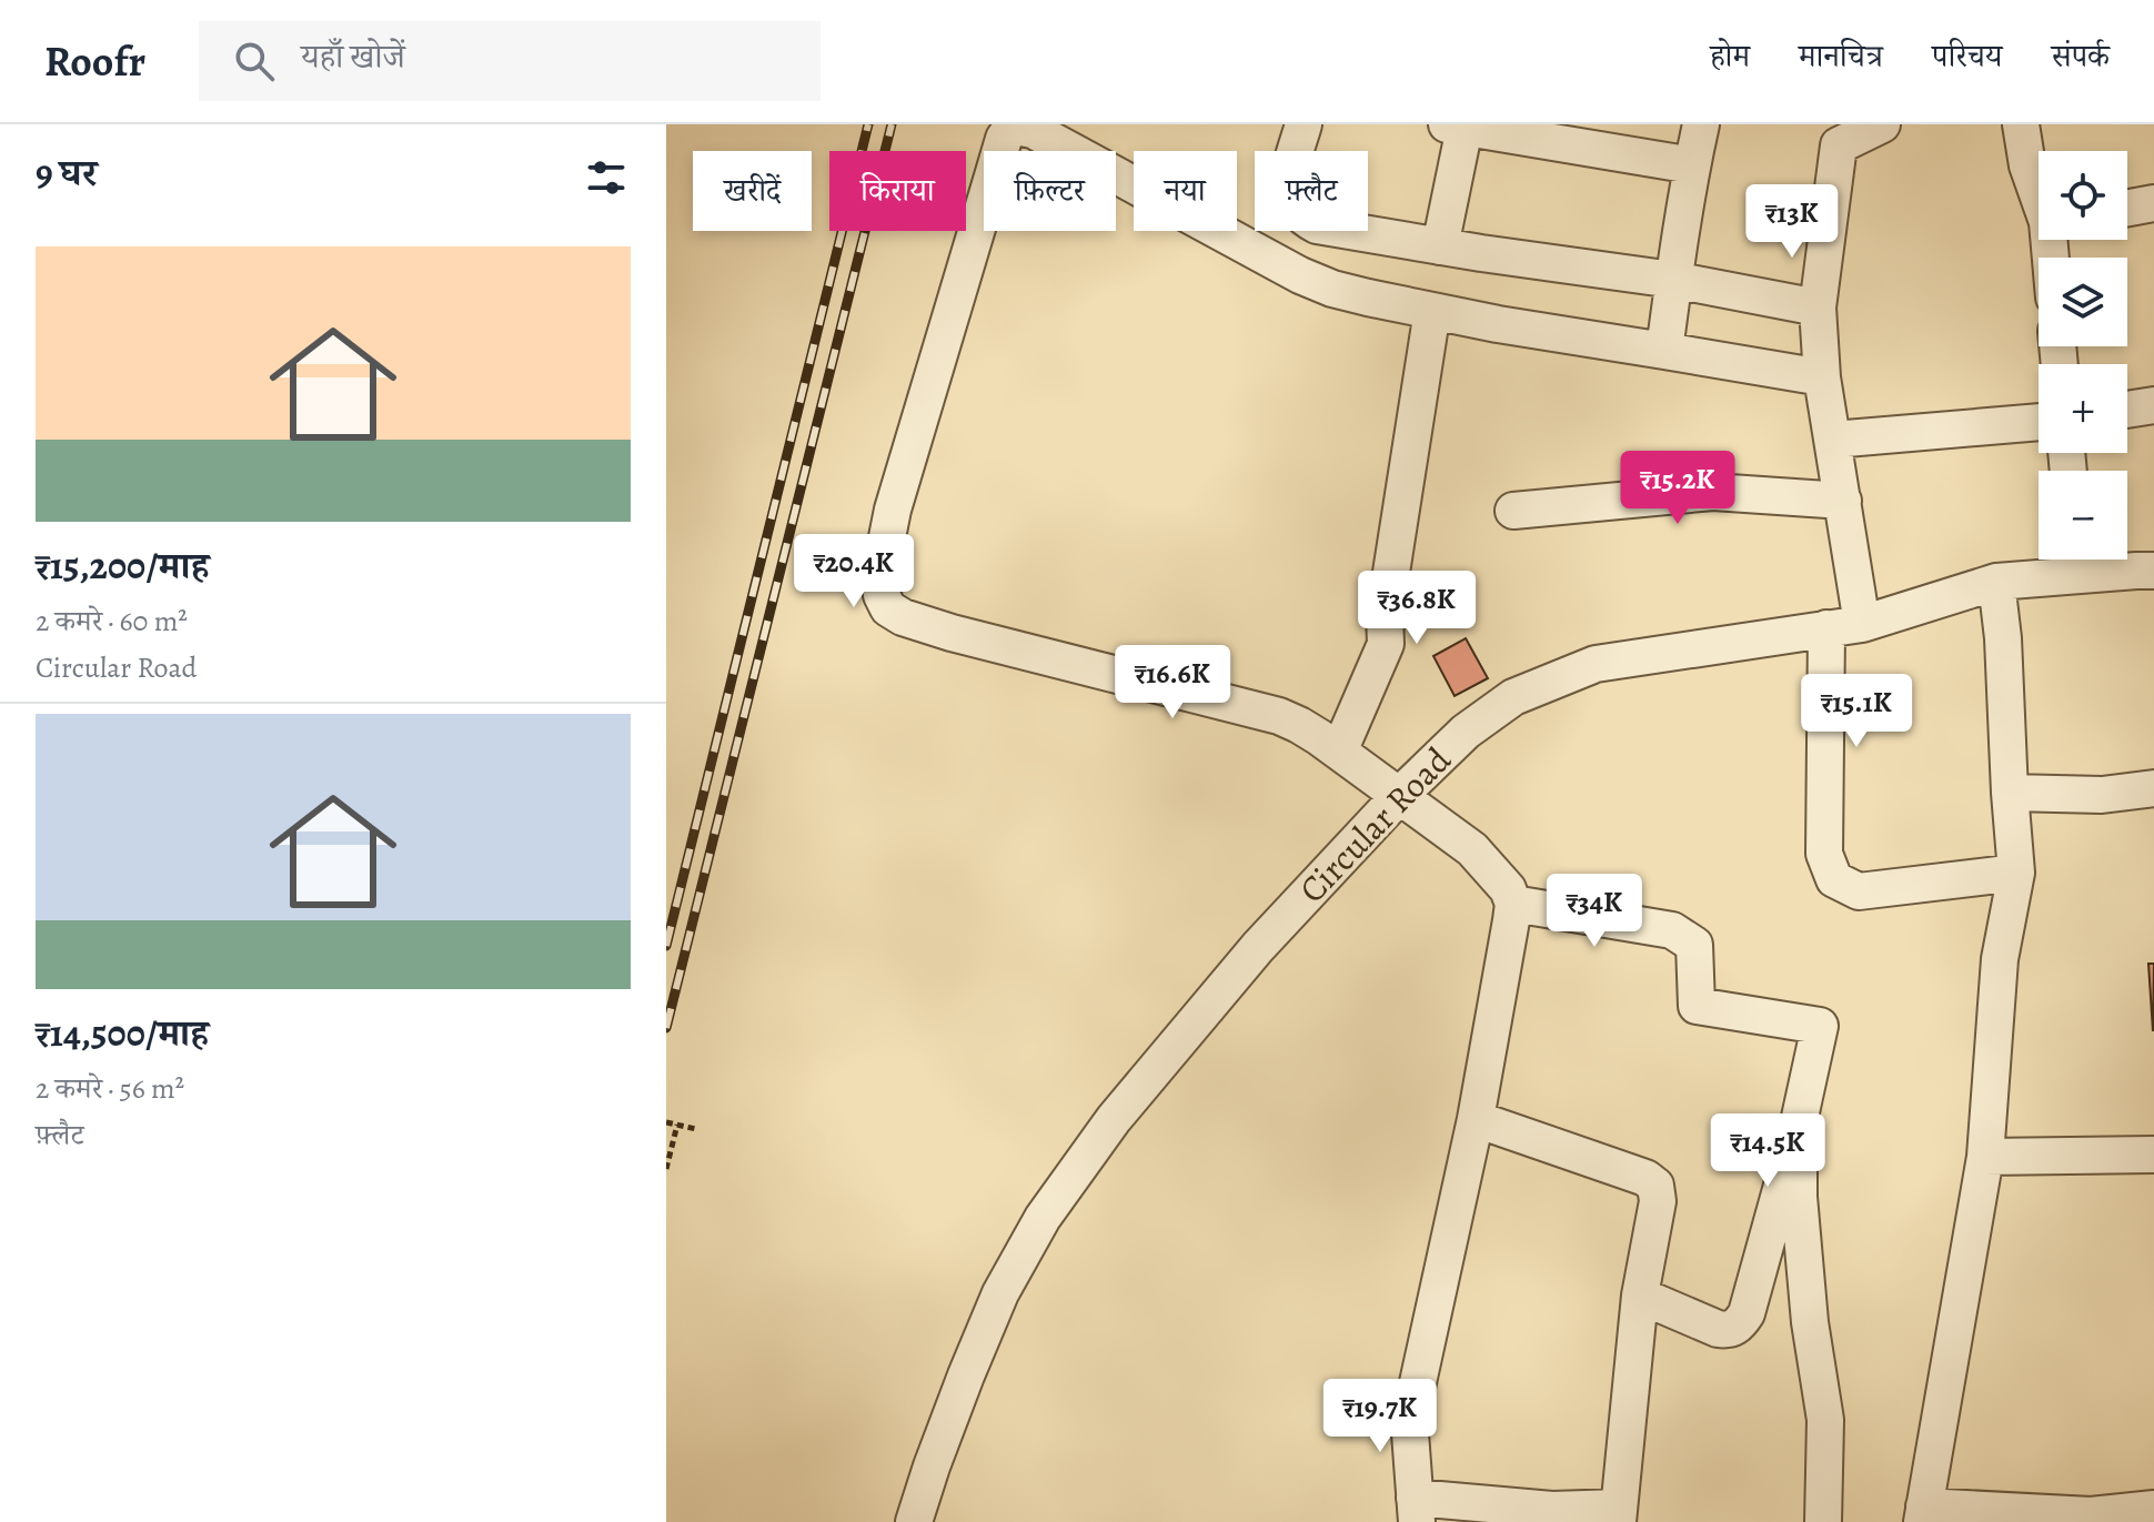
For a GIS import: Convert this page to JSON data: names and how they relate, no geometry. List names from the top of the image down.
{
  "streets": {
    "street": ["Circular Road"]
  },
  "page": {
    "header": "Roofr",
    "search": "यहाँ खोजें",
    "nav": [
      "होम",
      "मानचित्र",
      "परिचय",
      "संपर्क"
    ],
    "heading": "9 घर",
    "map_buttons": ["+", "−"],
    "chip": [
      "खरीदें",
      "किराया",
      "फ़िल्टर",
      "नया",
      "फ़्लैट"
    ],
    "price": [
      "₹13K",
      "₹15.2K",
      "₹20.4K",
      "₹36.8K",
      "₹16.6K",
      "₹15.1K",
      "₹34K",
      "₹14.5K",
      "₹19.7K"
    ],
    "list": [
      {
        "name": "₹15,200/माह",
        "note": "2 कमरे · 60 m² · Circular Road"
      },
      {
        "name": "₹14,500/माह",
        "note": "2 कमरे · 56 m² · फ़्लैट"
      }
    ]
  }
}
